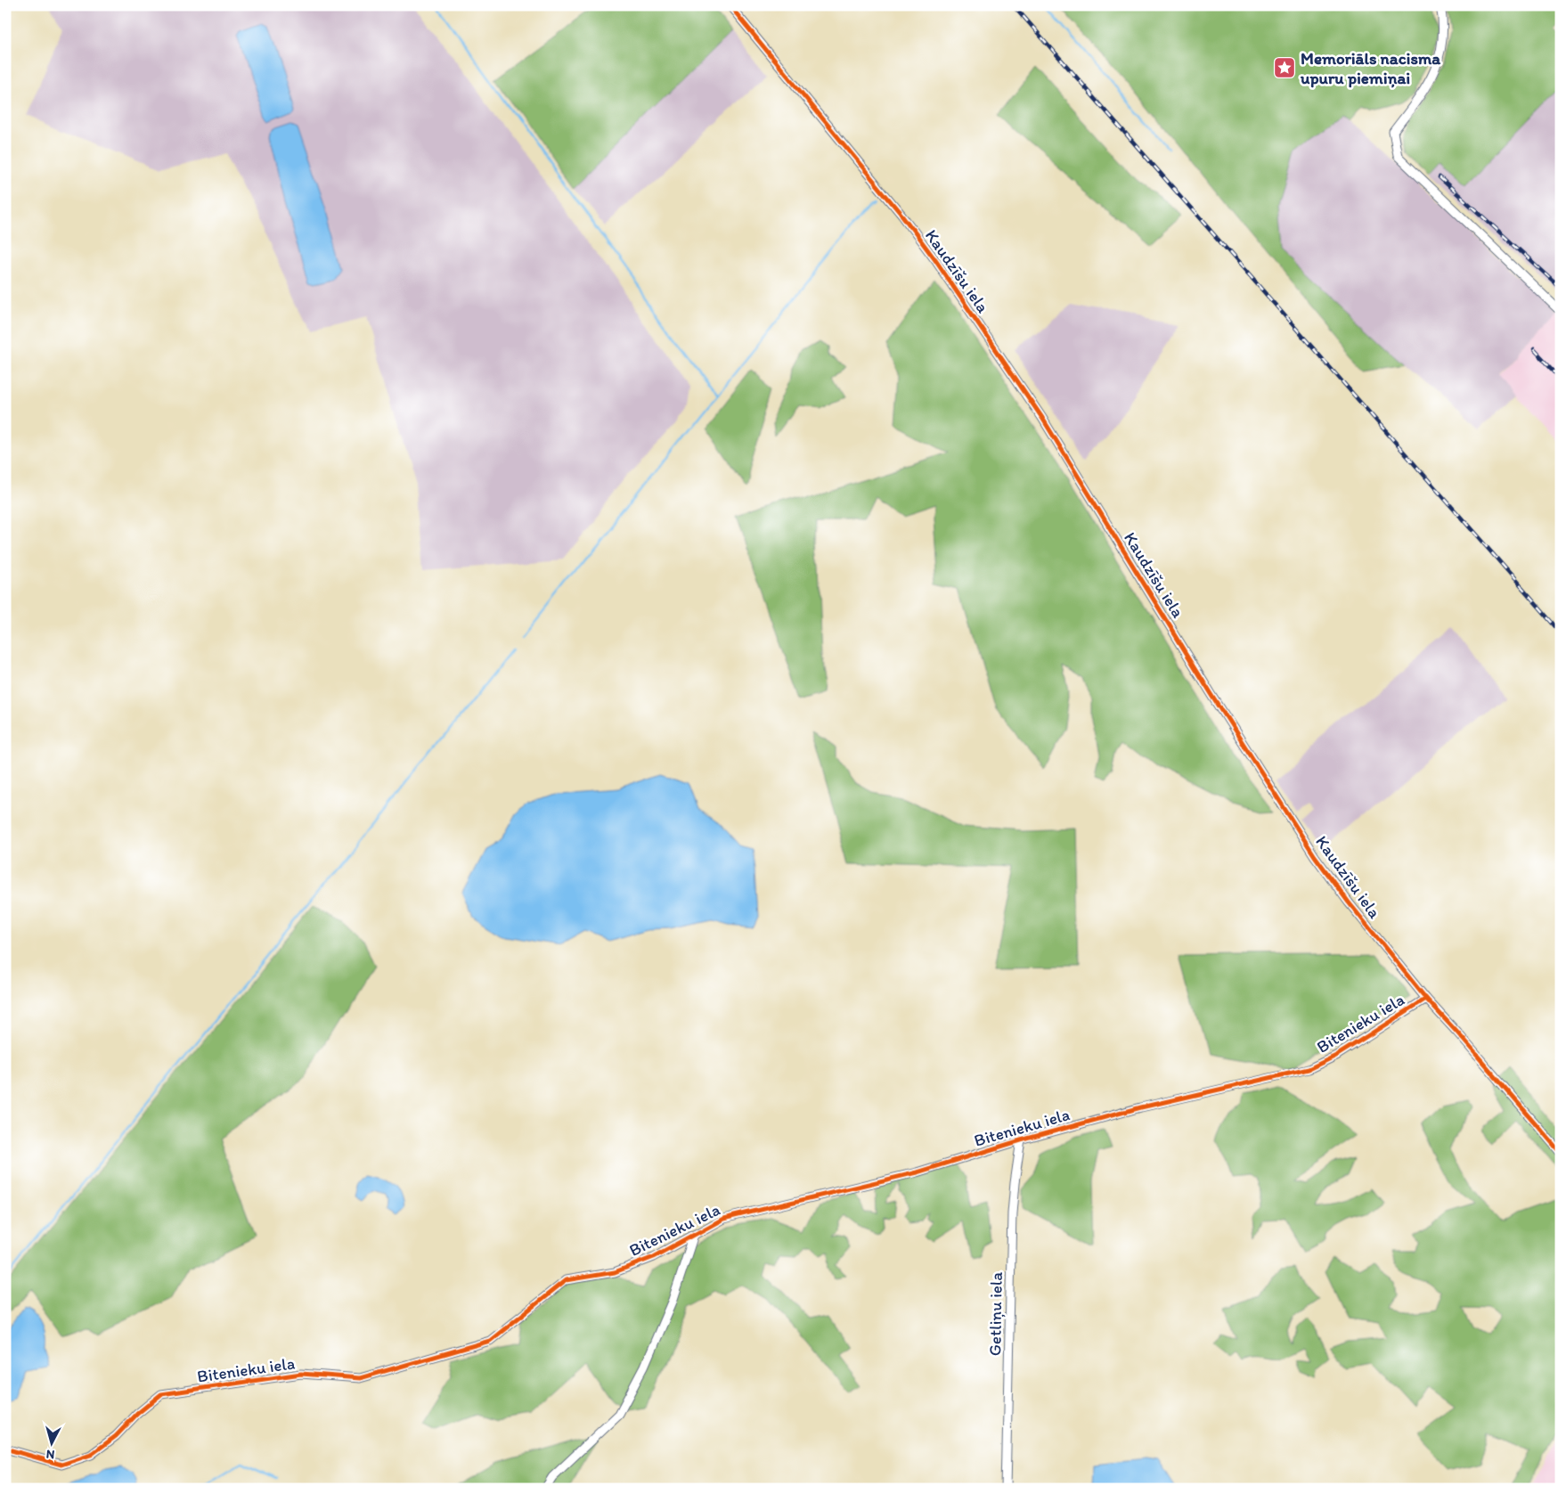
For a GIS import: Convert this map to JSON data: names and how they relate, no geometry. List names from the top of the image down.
{
  "streets": {
    "street": ["Kaudzīšu iela", "Bitenieku iela", "Getliņu iela"]
  },
  "crossings": [
    ["Kaudzīšu iela", "Bitenieku iela"],
    ["Bitenieku iela", "Getliņu iela"]
  ],
  "places": {
    "place": ["Memoriāls nacisma upuru piemiņai"]
  },
  "north": "bottom"
}
